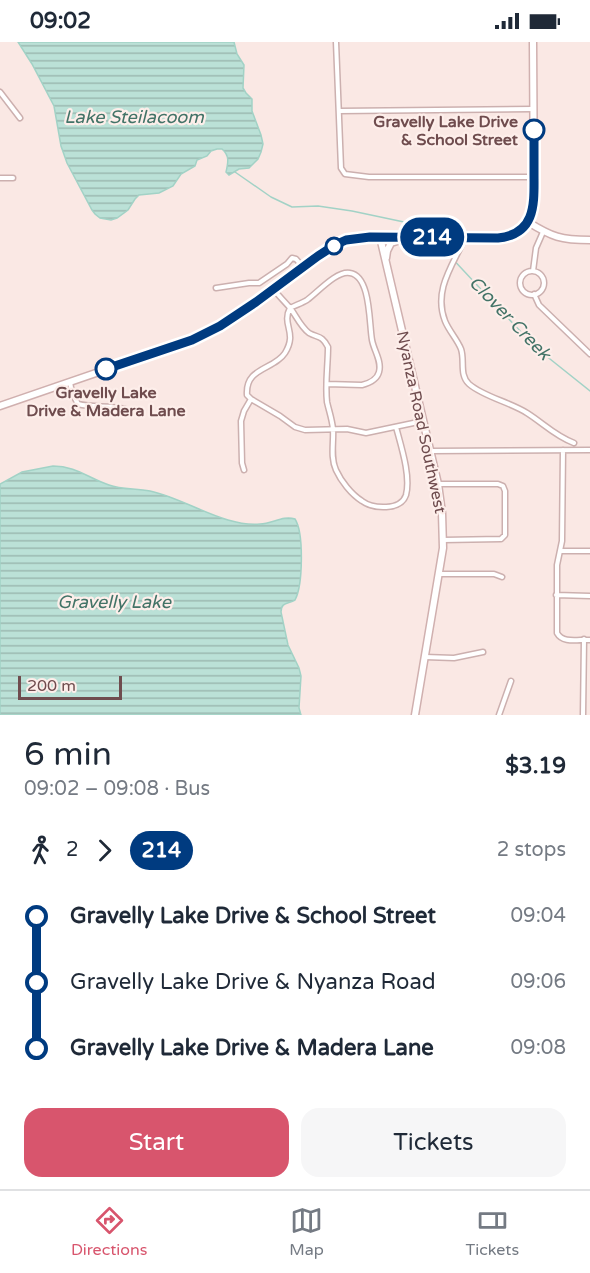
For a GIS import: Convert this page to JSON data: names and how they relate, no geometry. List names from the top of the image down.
{
  "streets": {
    "main road": ["Nyanza Road Southwest"]
  },
  "water": ["Lake Steilacoom", "Clover Creek", "Gravelly Lake"],
  "places": ["Gravelly Lake Drive & School Street", "Gravelly Lake Drive & Madera Lane"],
  "lines": ["bus line 214"],
  "scale_bar": "200 m",
  "page": {
    "status": "09:02",
    "on_map": "214",
    "scale": "200 m",
    "heading": ["6 min", "09:02 – 09:08 · Bus", "$3.19"],
    "legs": ["2", "214", "2 stops"],
    "list": [
      {
        "name": "Gravelly Lake Drive & School Street",
        "value": "09:04"
      },
      {
        "name": "Gravelly Lake Drive & Nyanza Road",
        "value": "09:06"
      },
      {
        "name": "Gravelly Lake Drive & Madera Lane",
        "value": "09:08"
      }
    ],
    "buttons": ["Start", "Tickets"],
    "tabs": ["Directions", "Map", "Tickets"]
  }
}
